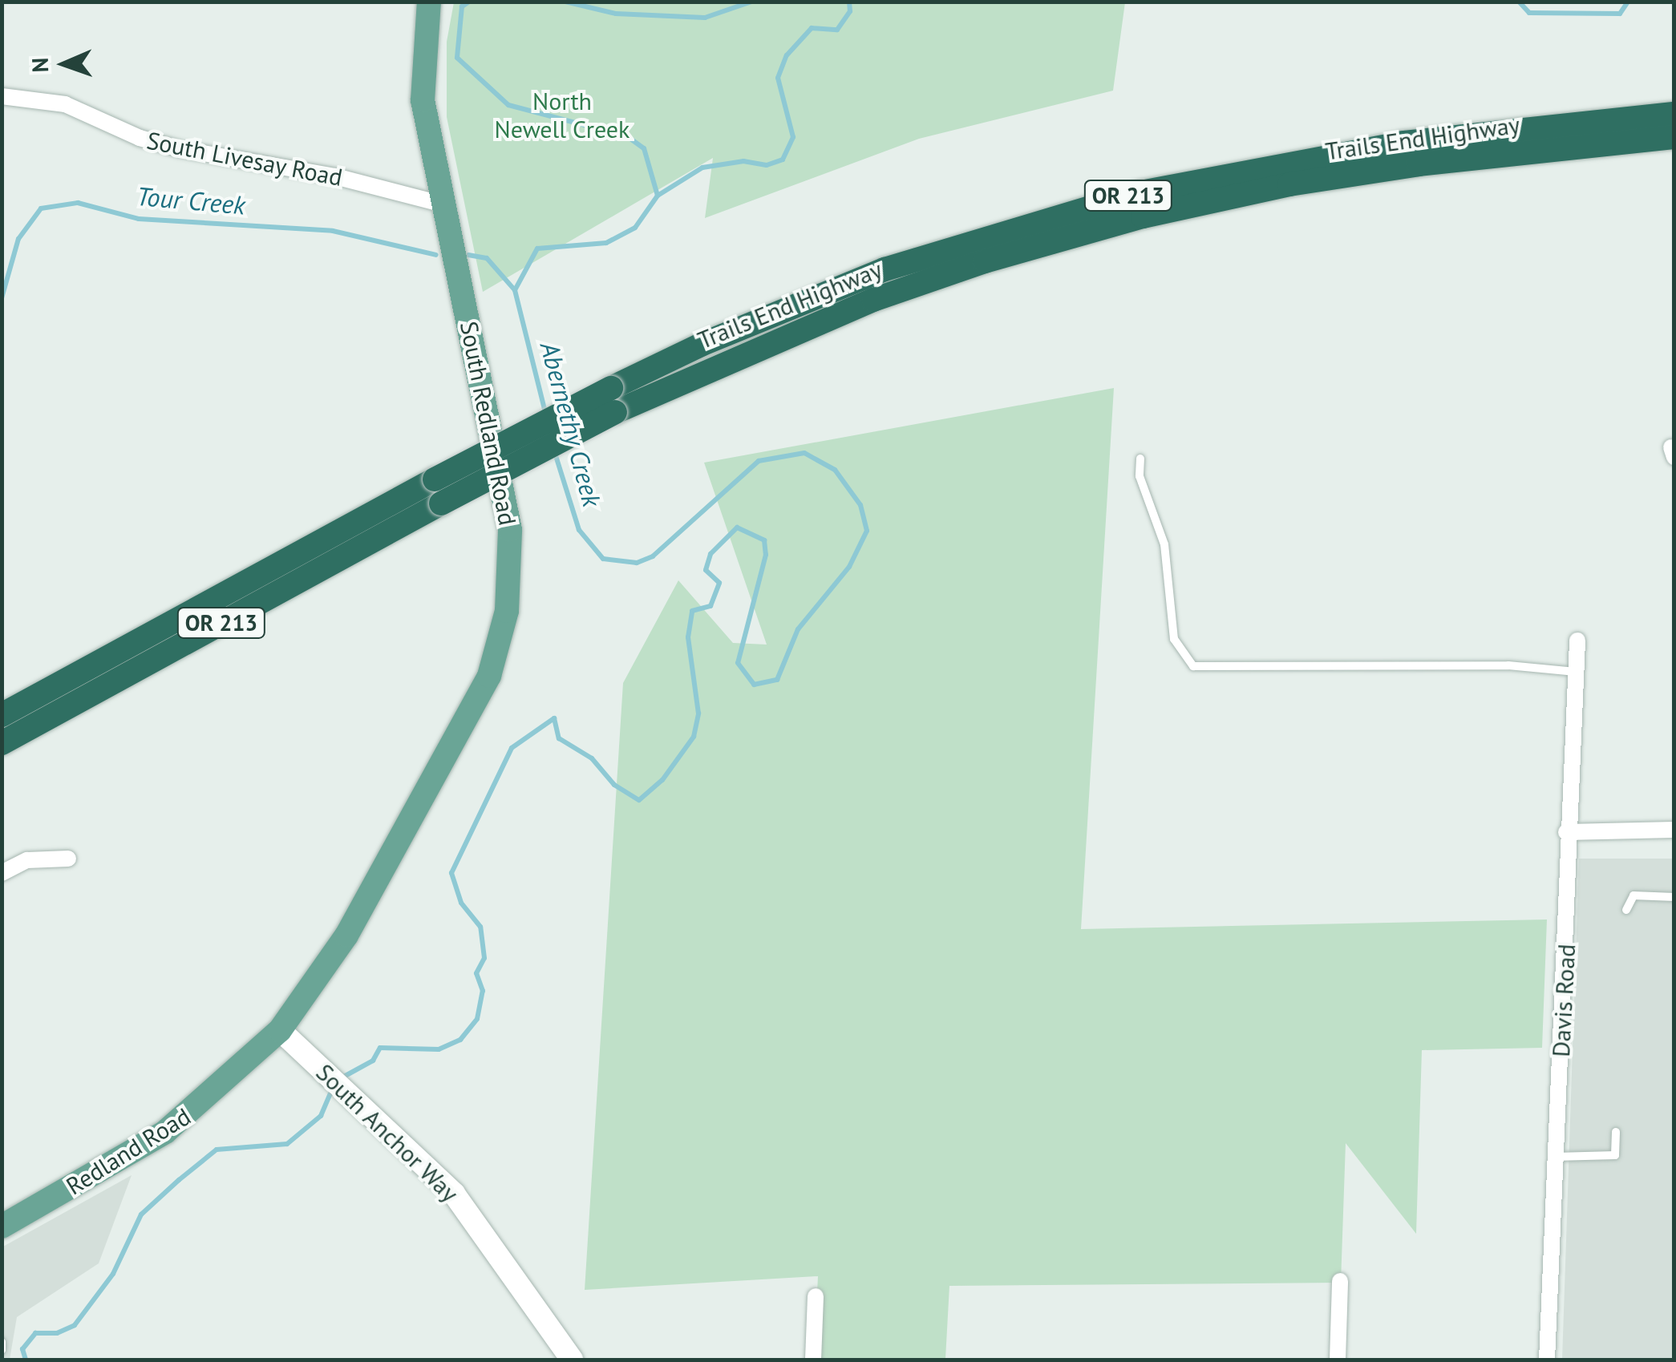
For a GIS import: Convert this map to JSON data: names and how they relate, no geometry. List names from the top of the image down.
{
  "streets": {
    "highway": ["Trails End Highway", "OR 213"],
    "main road": ["South Redland Road", "Redland Road"],
    "street": ["South Livesay Road", "Davis Road", "South Anchor Way"]
  },
  "crossings": [
    ["South Livesay Road", "South Redland Road"],
    ["South Redland Road", "South Anchor Way"],
    ["South Redland Road", "Redland Road"],
    ["South Anchor Way", "Redland Road"]
  ],
  "water": ["Tour Creek", "Abernethy Creek"],
  "parks": ["North Newell Creek"],
  "north": "left"
}
